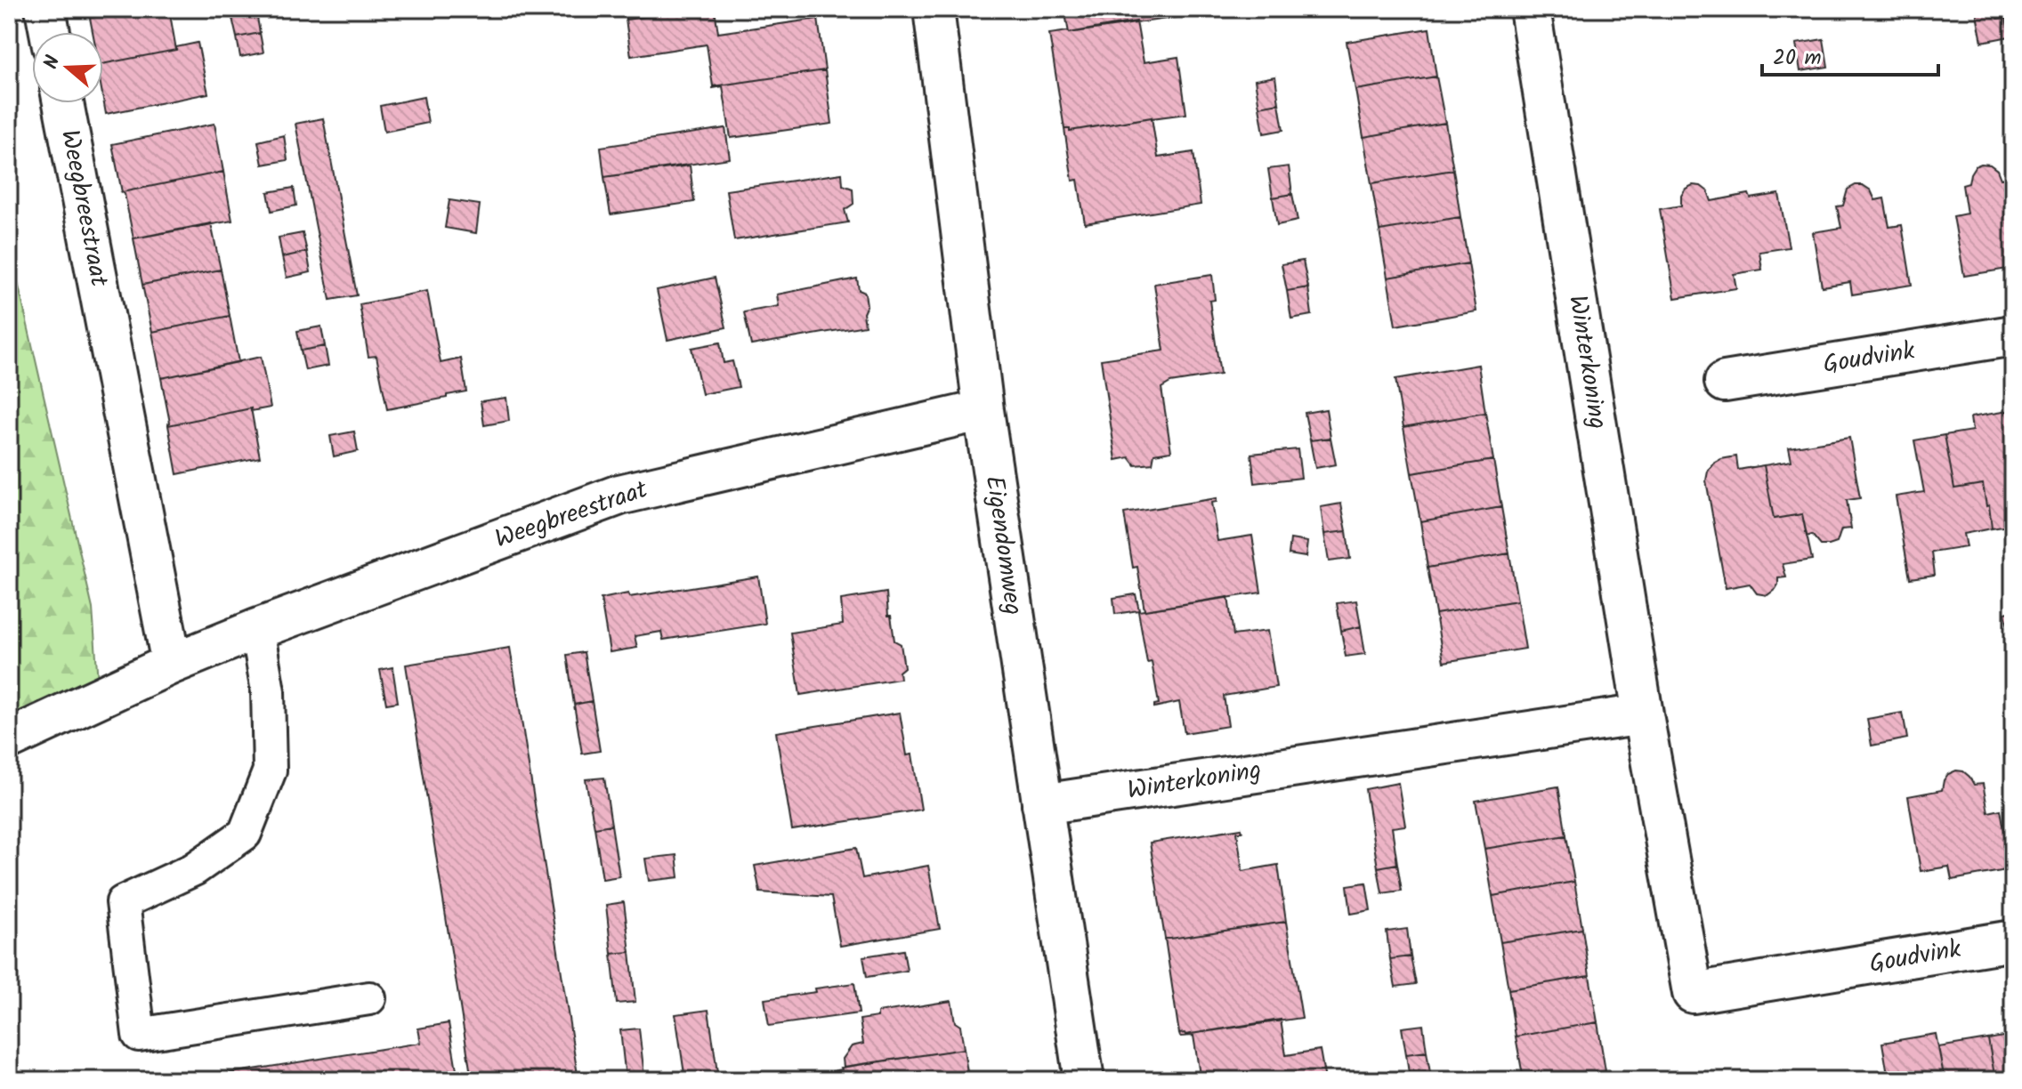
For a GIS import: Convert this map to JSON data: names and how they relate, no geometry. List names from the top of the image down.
{
  "streets": {
    "street": [
      "Weegbreestraat",
      "Goudvink",
      "Winterkoning",
      "Eigendomweg"
    ]
  },
  "crossings": [
    ["Weegbreestraat", "Eigendomweg"],
    ["Goudvink", "Winterkoning"],
    ["Winterkoning", "Eigendomweg"]
  ],
  "scale_bar": "20 m",
  "north": "left"
}
